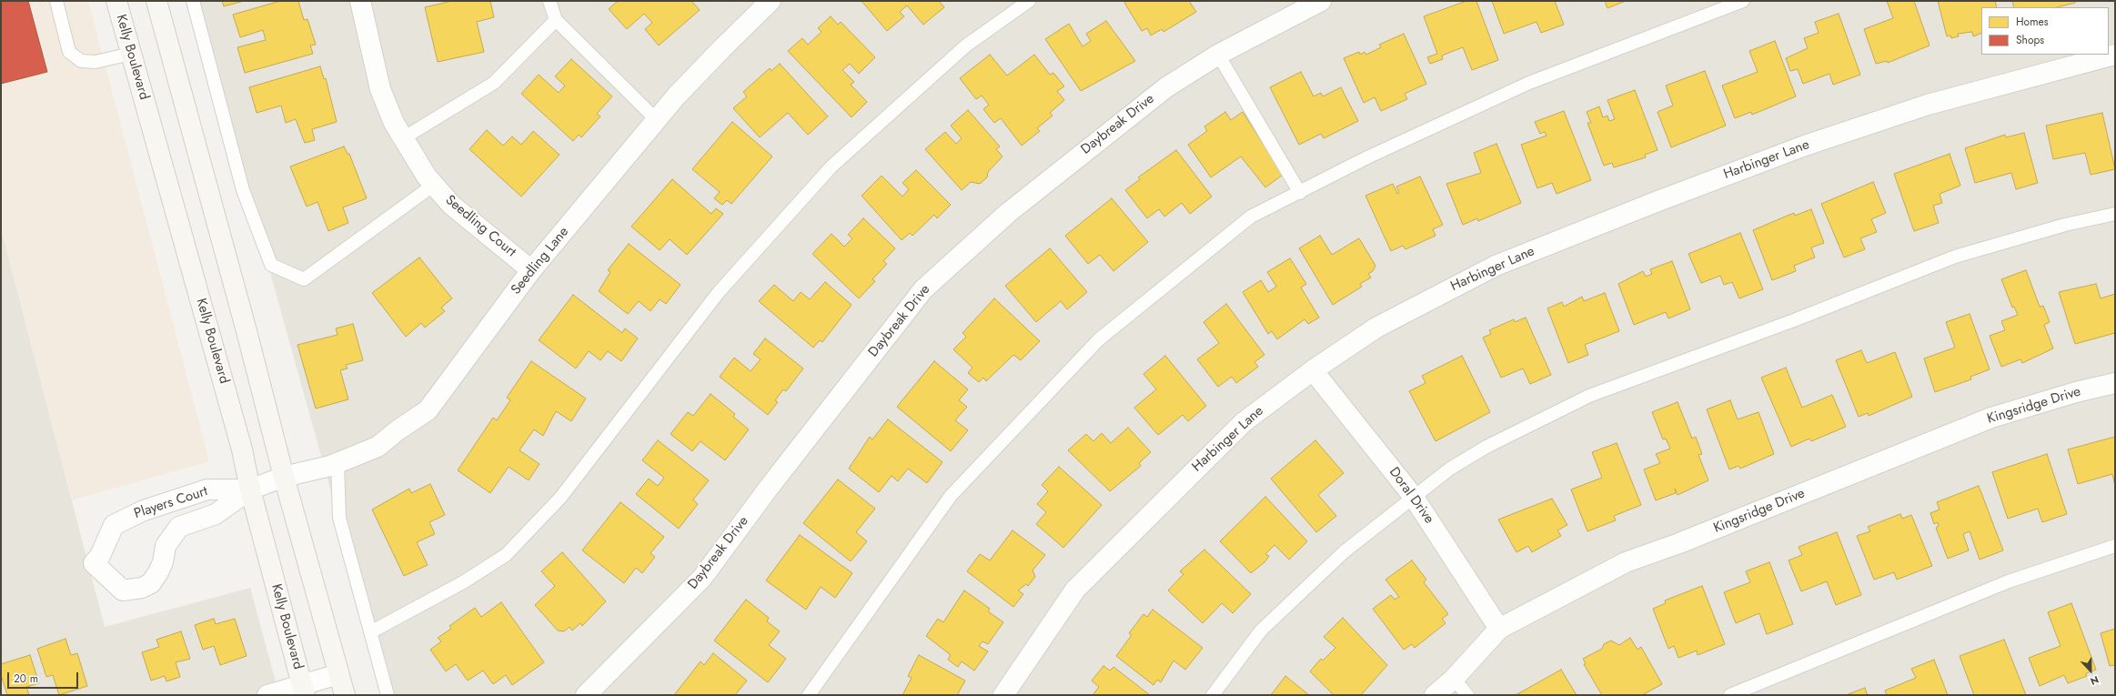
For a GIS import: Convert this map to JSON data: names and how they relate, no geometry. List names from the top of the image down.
{
  "streets": {
    "main road": ["Kelly Boulevard"],
    "street": [
      "Daybreak Drive",
      "Harbinger Lane",
      "Seedling Court",
      "Seedling Lane",
      "Kingsridge Drive",
      "Doral Drive",
      "Players Court"
    ]
  },
  "crossings": [
    ["Kelly Boulevard", "Seedling Lane"],
    ["Kelly Boulevard", "Players Court"],
    ["Harbinger Lane", "Doral Drive"],
    ["Seedling Court", "Seedling Lane"],
    ["Seedling Lane", "Players Court"],
    ["Kingsridge Drive", "Doral Drive"]
  ],
  "legend": ["Homes", "Shops"],
  "scale_bar": "20 m",
  "north": "bottom"
}
